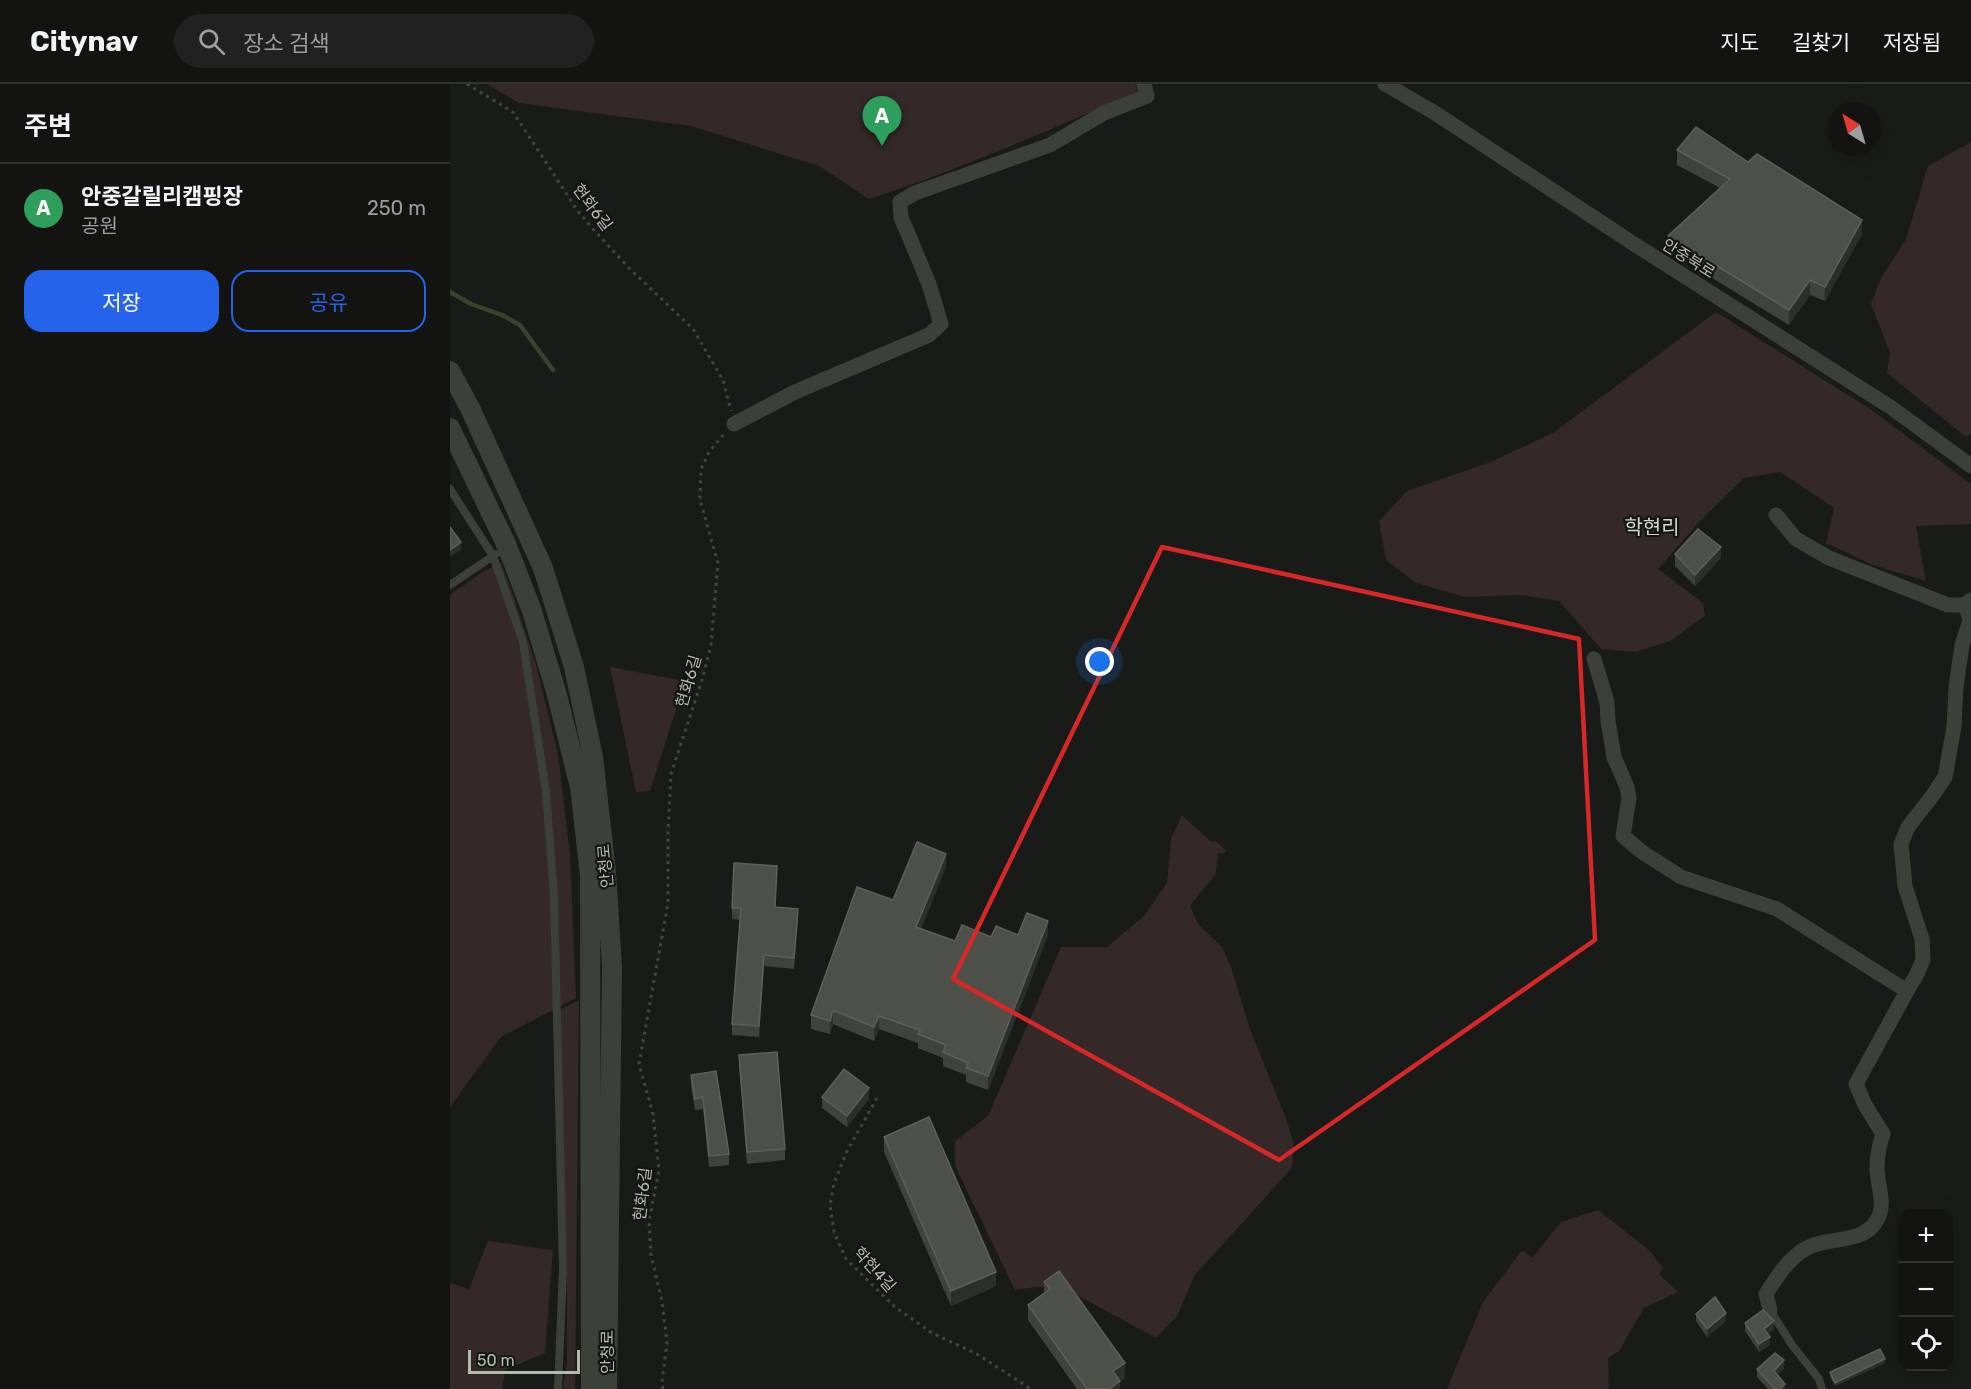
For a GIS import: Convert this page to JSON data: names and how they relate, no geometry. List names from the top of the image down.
{
  "streets": {
    "street": ["안중북로", "안청로"],
    "path": ["현화6길", "학현4길"]
  },
  "districts": ["학현리"],
  "scale_bar": "50 m",
  "north": "top left",
  "page": {
    "header": "Citynav",
    "search": "장소 검색",
    "nav": ["지도", "길찾기", "저장됨"],
    "heading": "주변",
    "pins": "A",
    "list": [
      {
        "mark": "A",
        "name": "안중갈릴리캠핑장",
        "note": "공원",
        "value": "250 m"
      }
    ],
    "buttons": ["저장", "공유"],
    "map_buttons": ["+", "−"],
    "scale": "50 m"
  }
}
